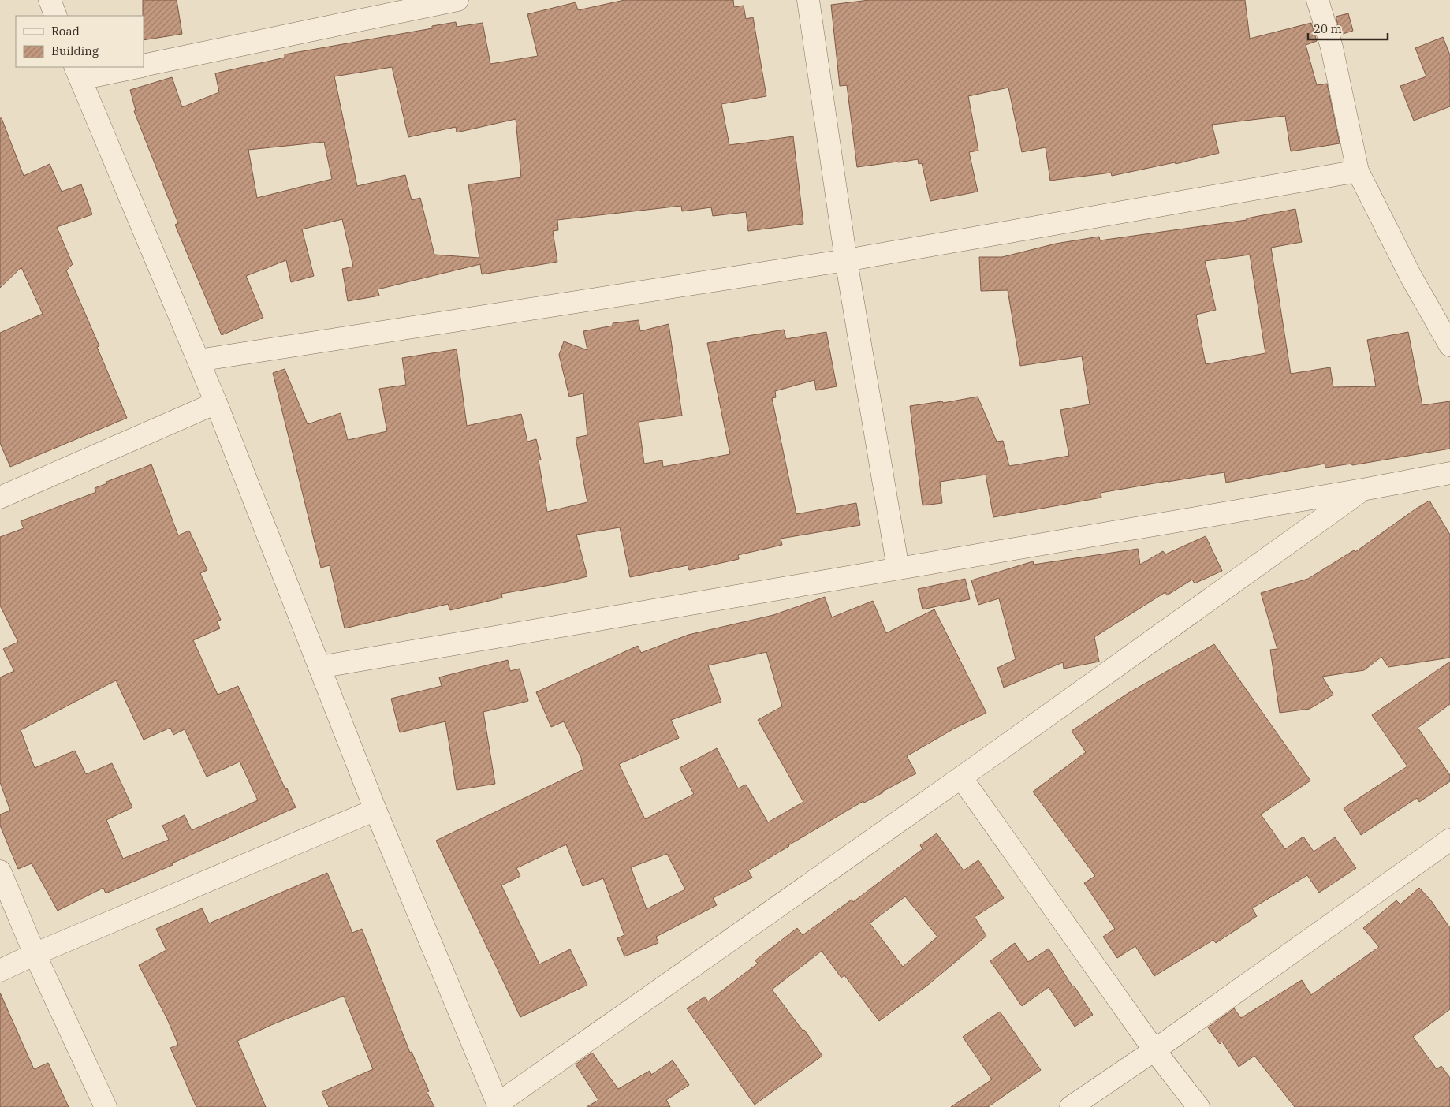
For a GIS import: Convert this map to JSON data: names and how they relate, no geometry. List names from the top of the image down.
{
  "legend": ["Road", "Building"],
  "scale_bar": "20 m"
}
